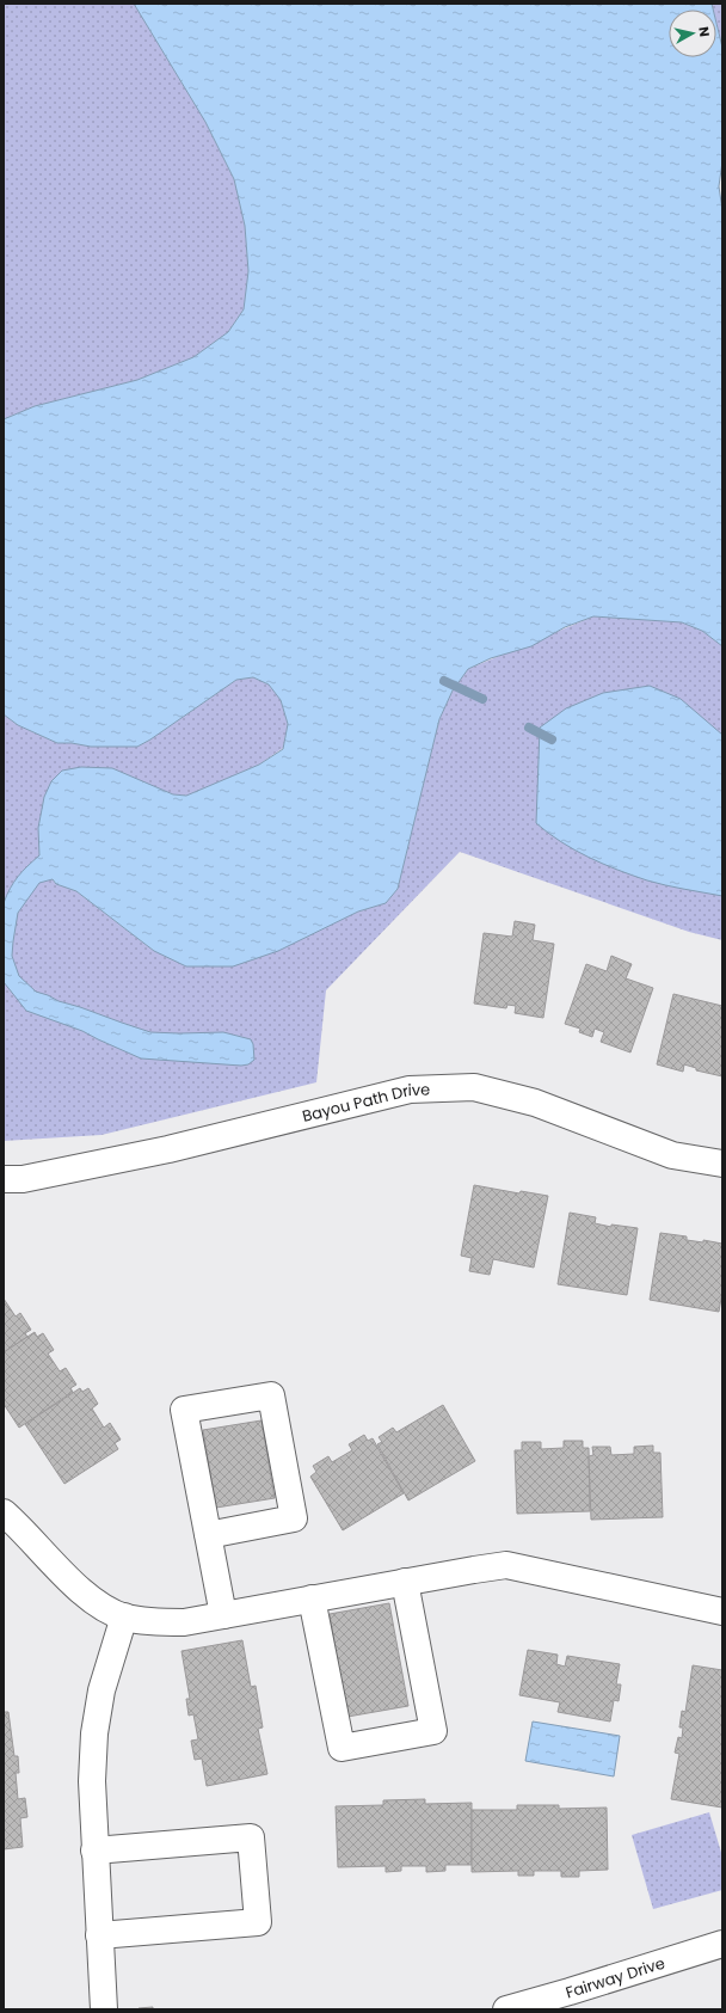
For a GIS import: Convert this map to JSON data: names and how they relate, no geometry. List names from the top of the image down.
{
  "streets": {
    "street": ["Bayou Path Drive", "Fairway Drive"]
  },
  "north": "right"
}
